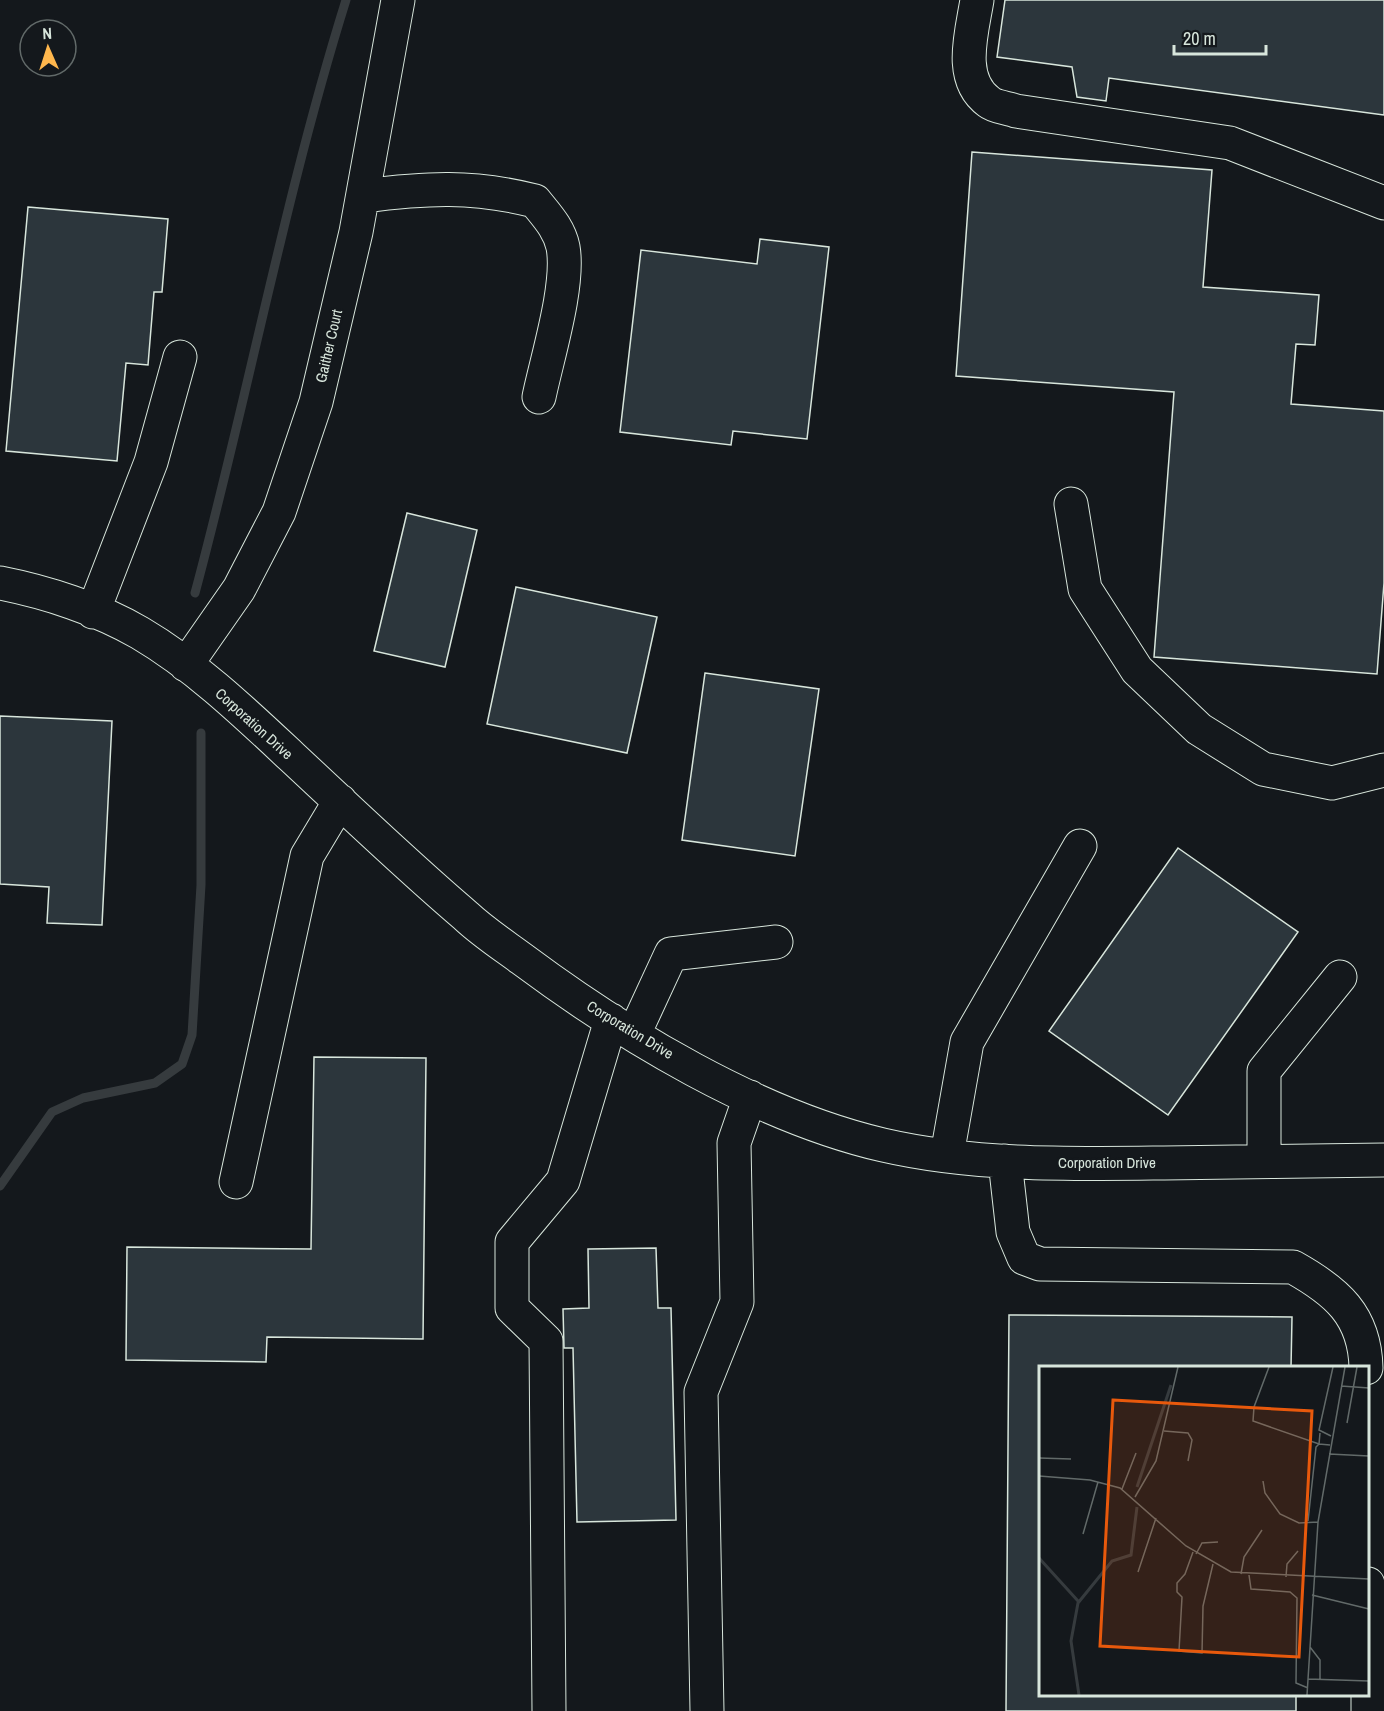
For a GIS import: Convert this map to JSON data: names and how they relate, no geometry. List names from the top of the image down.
{
  "streets": {
    "street": ["Gaither Court", "Corporation Drive"]
  },
  "crossings": [
    ["Gaither Court", "Corporation Drive"]
  ],
  "scale_bar": "20 m",
  "north": "top"
}
